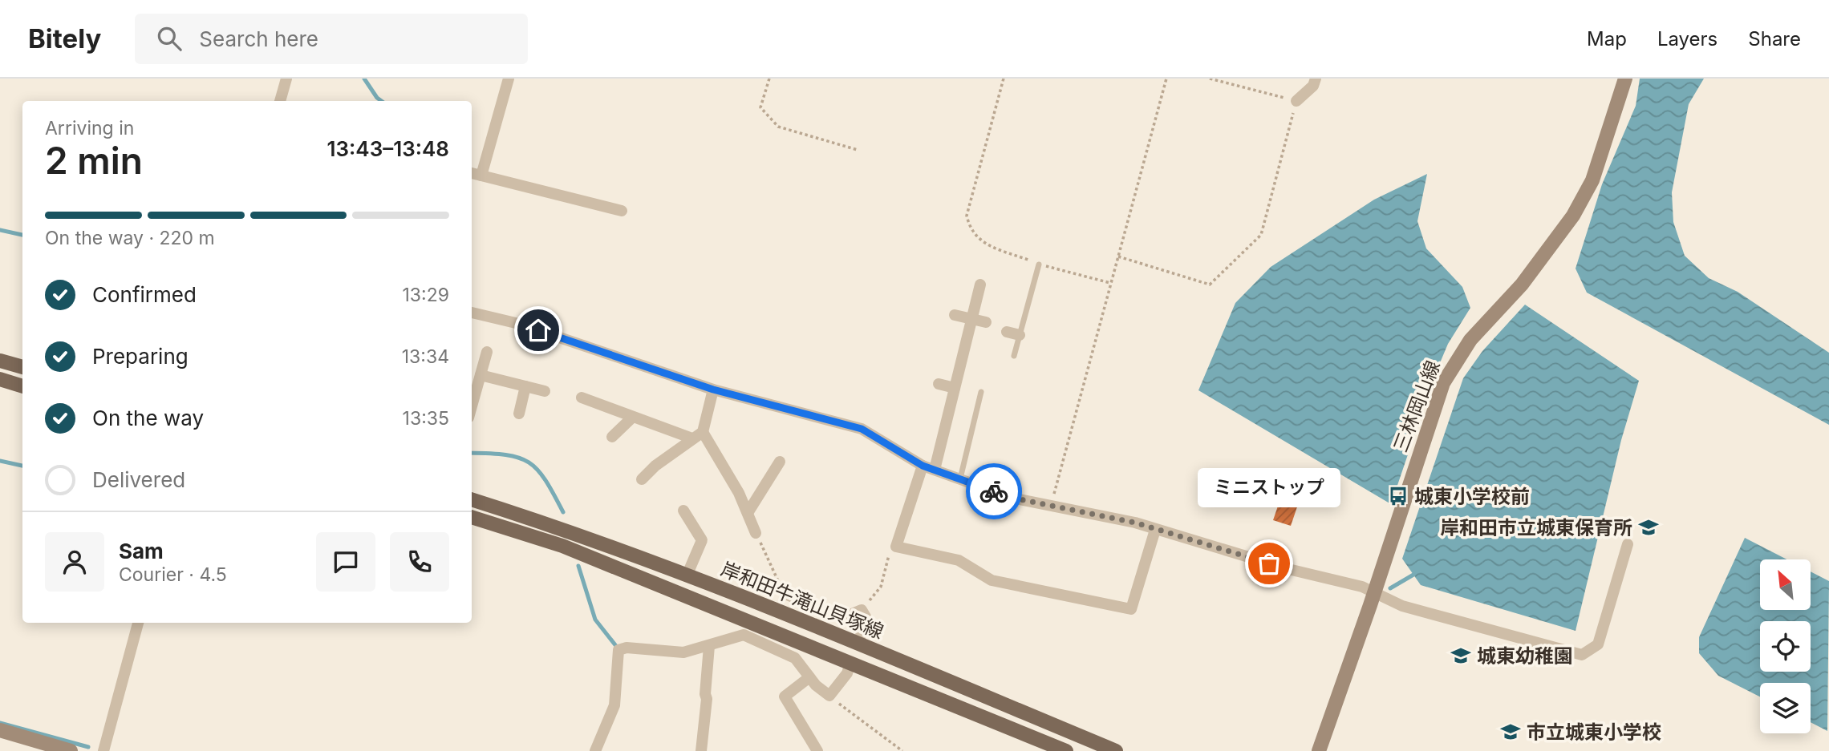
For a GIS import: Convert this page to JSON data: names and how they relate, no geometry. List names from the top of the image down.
{
  "streets": {
    "main road": ["三林岡山線", "岸和田牛滝山貝塚線"]
  },
  "places": {
    "bus stop": ["城東小学校前"],
    "school or university": ["岸和田市立城東保育所", "城東幼稚園", "市立城東小学校"],
    "other": ["ミニストップ"]
  },
  "north": "top left",
  "page": {
    "header": "Bitely",
    "search": "Search here",
    "nav": ["Map", "Layers", "Share"],
    "heading": ["2 min", "Arriving in", "13:43–13:48"],
    "panel": ["Sam", "Courier · 4.5"],
    "bar": "On the way · 220 m",
    "list": [
      ["Confirmed", "13:29"],
      ["Preparing", "13:34"],
      ["On the way", "13:35"],
      "Delivered"
    ],
    "bubble": "ミニストップ"
  }
}
